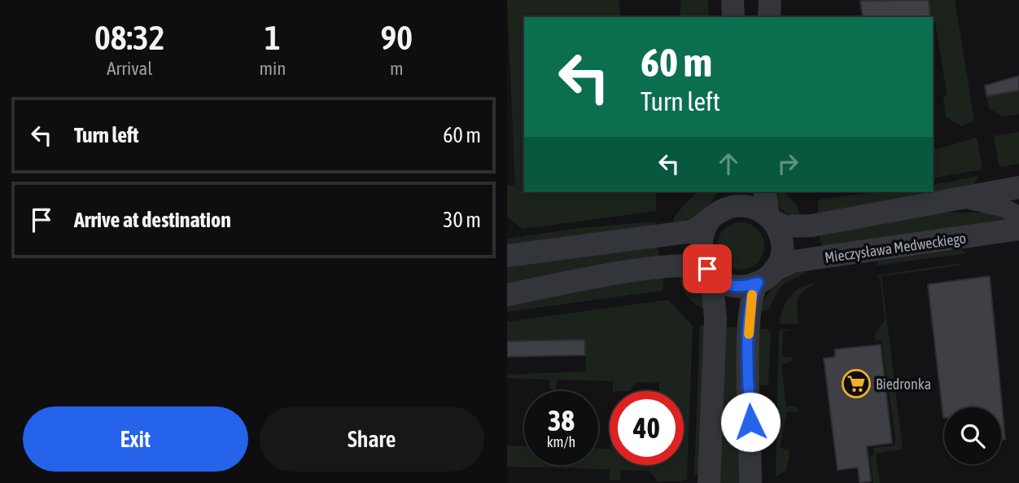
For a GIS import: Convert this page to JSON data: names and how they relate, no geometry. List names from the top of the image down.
{
  "streets": {
    "street": ["Mieczysława Medweckiego"]
  },
  "places": {
    "supermarket": ["Biedronka"]
  },
  "page": {
    "eta": [
      "08:32",
      "Arrival",
      "1",
      "min",
      "90",
      "m"
    ],
    "turn": ["60 m", "Turn left"],
    "list": [
      {
        "name": "Turn left",
        "value": "60 m"
      },
      {
        "name": "Arrive at destination",
        "value": "30 m"
      }
    ],
    "speed": "38 km/h",
    "limit": "40",
    "buttons": ["Exit", "Share"]
  }
}
